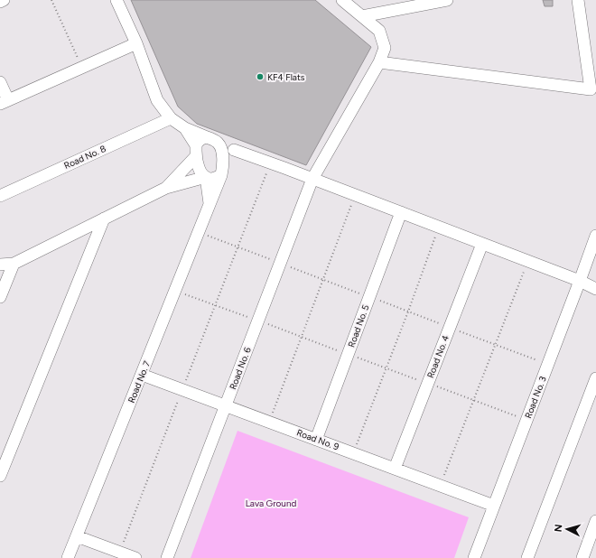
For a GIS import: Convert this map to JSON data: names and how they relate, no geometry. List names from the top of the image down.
{
  "streets": {
    "street": [
      "Road No. 8",
      "Road No. 5",
      "Road No. 4",
      "Road No. 6",
      "Road No. 7",
      "Road No. 3",
      "Road No. 9"
    ]
  },
  "crossings": [
    ["Road No. 5", "Road No. 9"],
    ["Road No. 4", "Road No. 9"],
    ["Road No. 6", "Road No. 9"],
    ["Road No. 7", "Road No. 9"],
    ["Road No. 3", "Road No. 9"]
  ],
  "parks": ["Lava Ground"],
  "places": ["KF4 Flats"],
  "north": "left"
}
